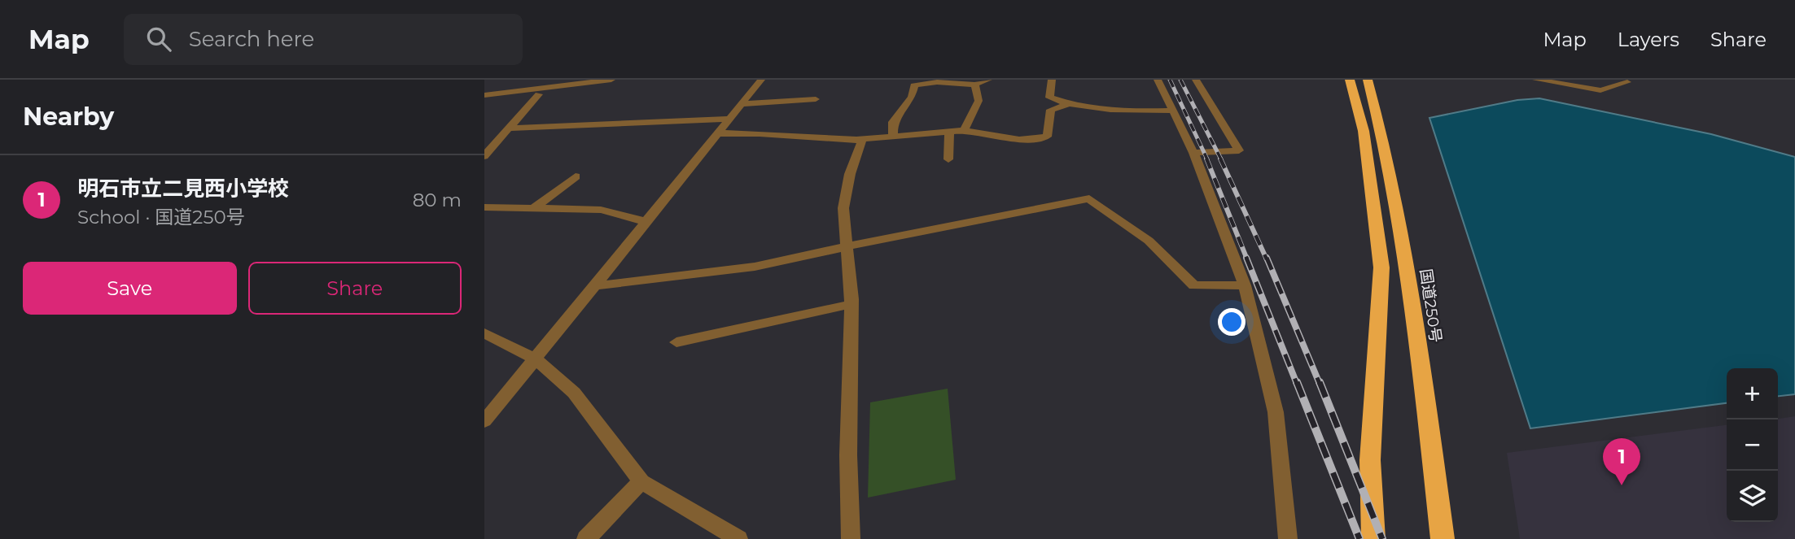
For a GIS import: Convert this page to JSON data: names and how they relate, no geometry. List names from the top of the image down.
{
  "streets": {
    "highway": ["国道250号"]
  },
  "page": {
    "header": "Map",
    "search": "Search here",
    "nav": ["Map", "Layers", "Share"],
    "heading": "Nearby",
    "list": [
      {
        "mark": "1",
        "name": "明石市立二見西小学校",
        "note": "School · 国道250号",
        "value": "80 m"
      }
    ],
    "buttons": ["Save", "Share"],
    "map_buttons": ["+", "−"],
    "pins": "1"
  }
}
